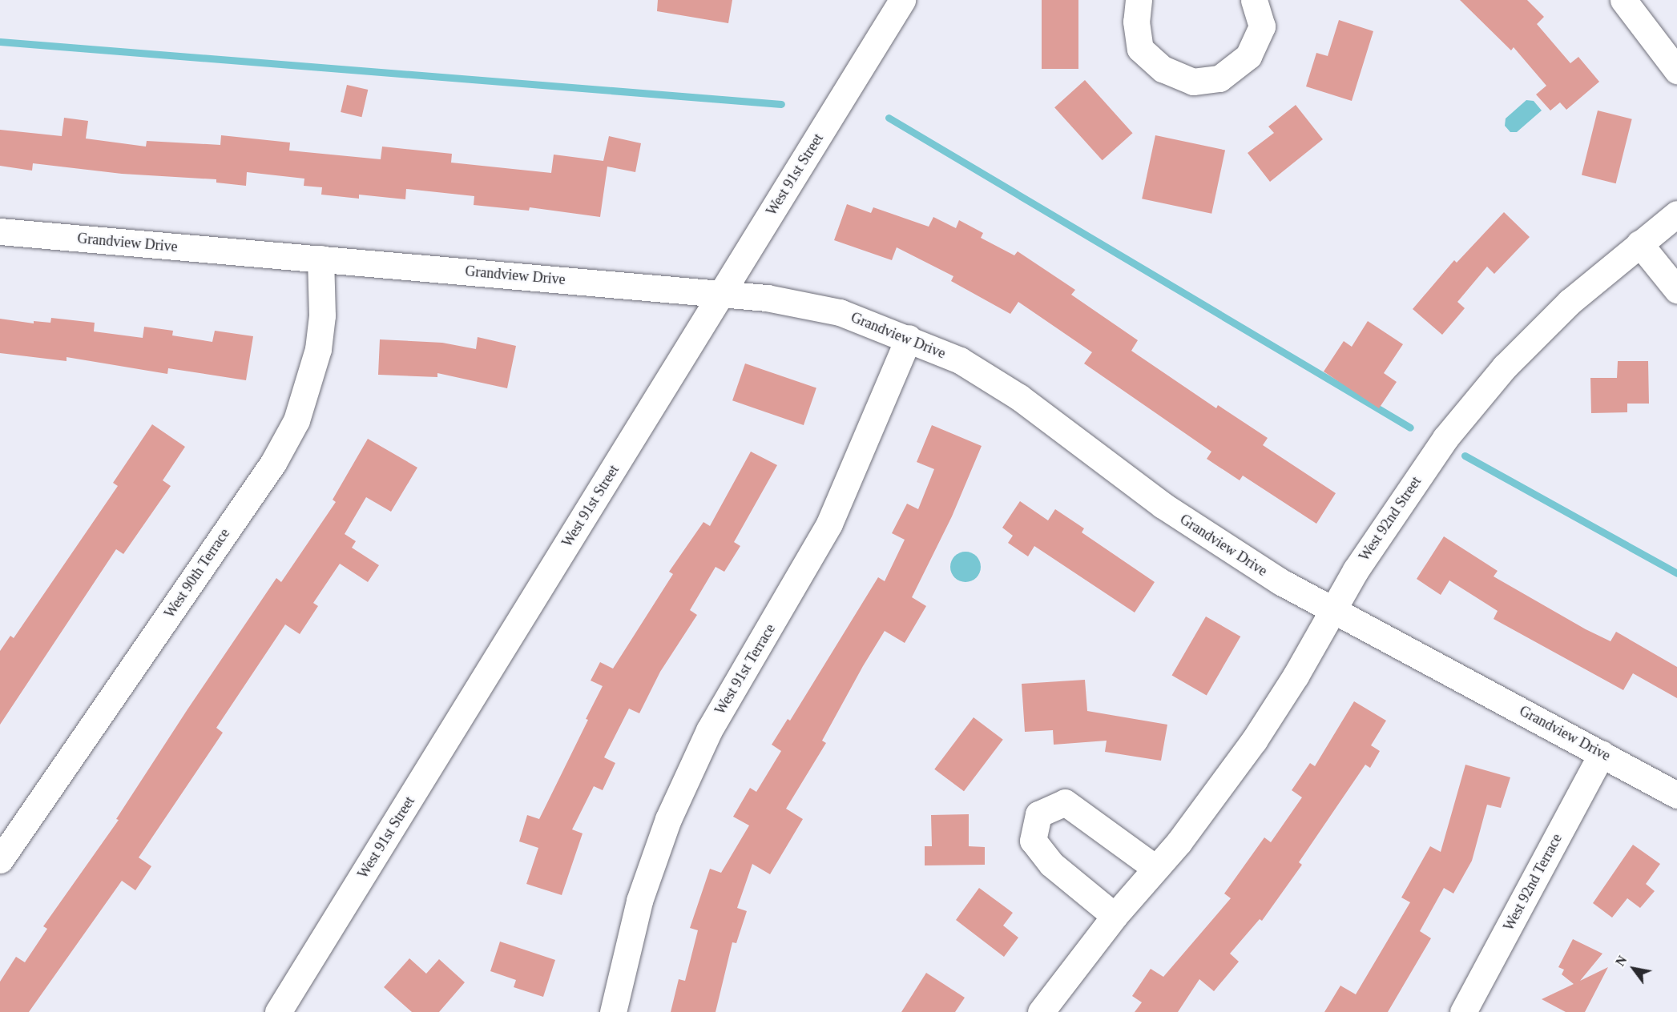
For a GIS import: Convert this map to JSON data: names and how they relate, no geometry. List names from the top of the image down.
{
  "streets": {
    "street": [
      "West 91st Street",
      "Grandview Drive",
      "West 92nd Street",
      "West 90th Terrace",
      "West 91st Terrace",
      "West 92nd Terrace"
    ]
  },
  "crossings": [
    ["West 91st Street", "Grandview Drive"],
    ["Grandview Drive", "West 92nd Street"],
    ["Grandview Drive", "West 90th Terrace"],
    ["Grandview Drive", "West 91st Terrace"],
    ["Grandview Drive", "West 92nd Terrace"]
  ],
  "north": "top left"
}
